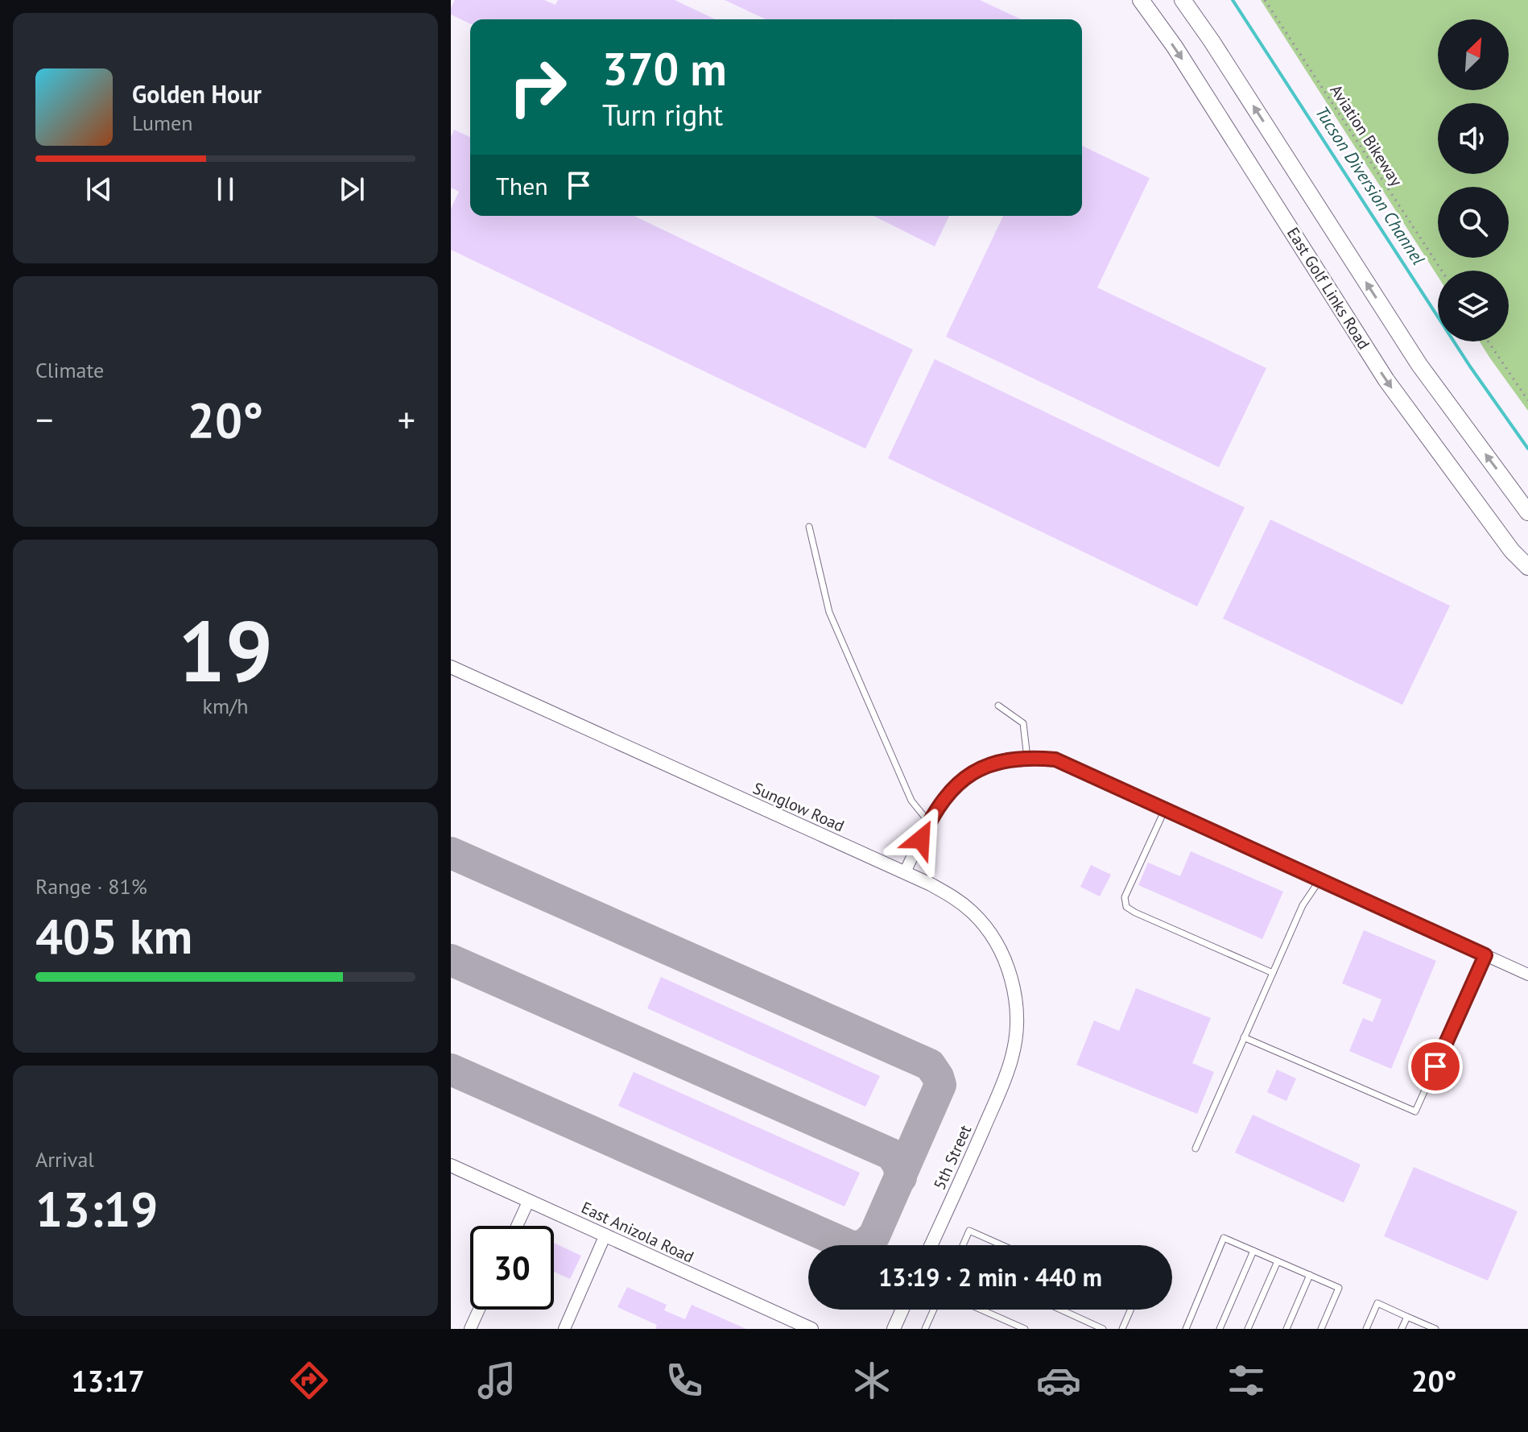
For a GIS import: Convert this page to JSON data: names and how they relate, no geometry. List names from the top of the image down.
{
  "streets": {
    "main road": ["East Golf Links Road"],
    "street": ["Sunglow Road", "5th Street", "East Anizola Road"],
    "path": ["Aviation Bikeway"]
  },
  "crossings": [
    ["Sunglow Road", "5th Street"]
  ],
  "water": ["Tucson Diversion Channel"],
  "north": "top right",
  "page": {
    "turn": ["370 m", "Turn right"],
    "song": ["Golden Hour", "Lumen"],
    "then": "Then",
    "tile": [
      "Climate",
      ["19", "km/h"],
      ["Range · 81%", "405 km"],
      ["Arrival", "13:19"]
    ],
    "heat": ["−", "20°", "+"],
    "limit": "30",
    "trip": "13:19 · 2 min · 440 m",
    "tabs": ["13:17", "20°"]
  }
}
